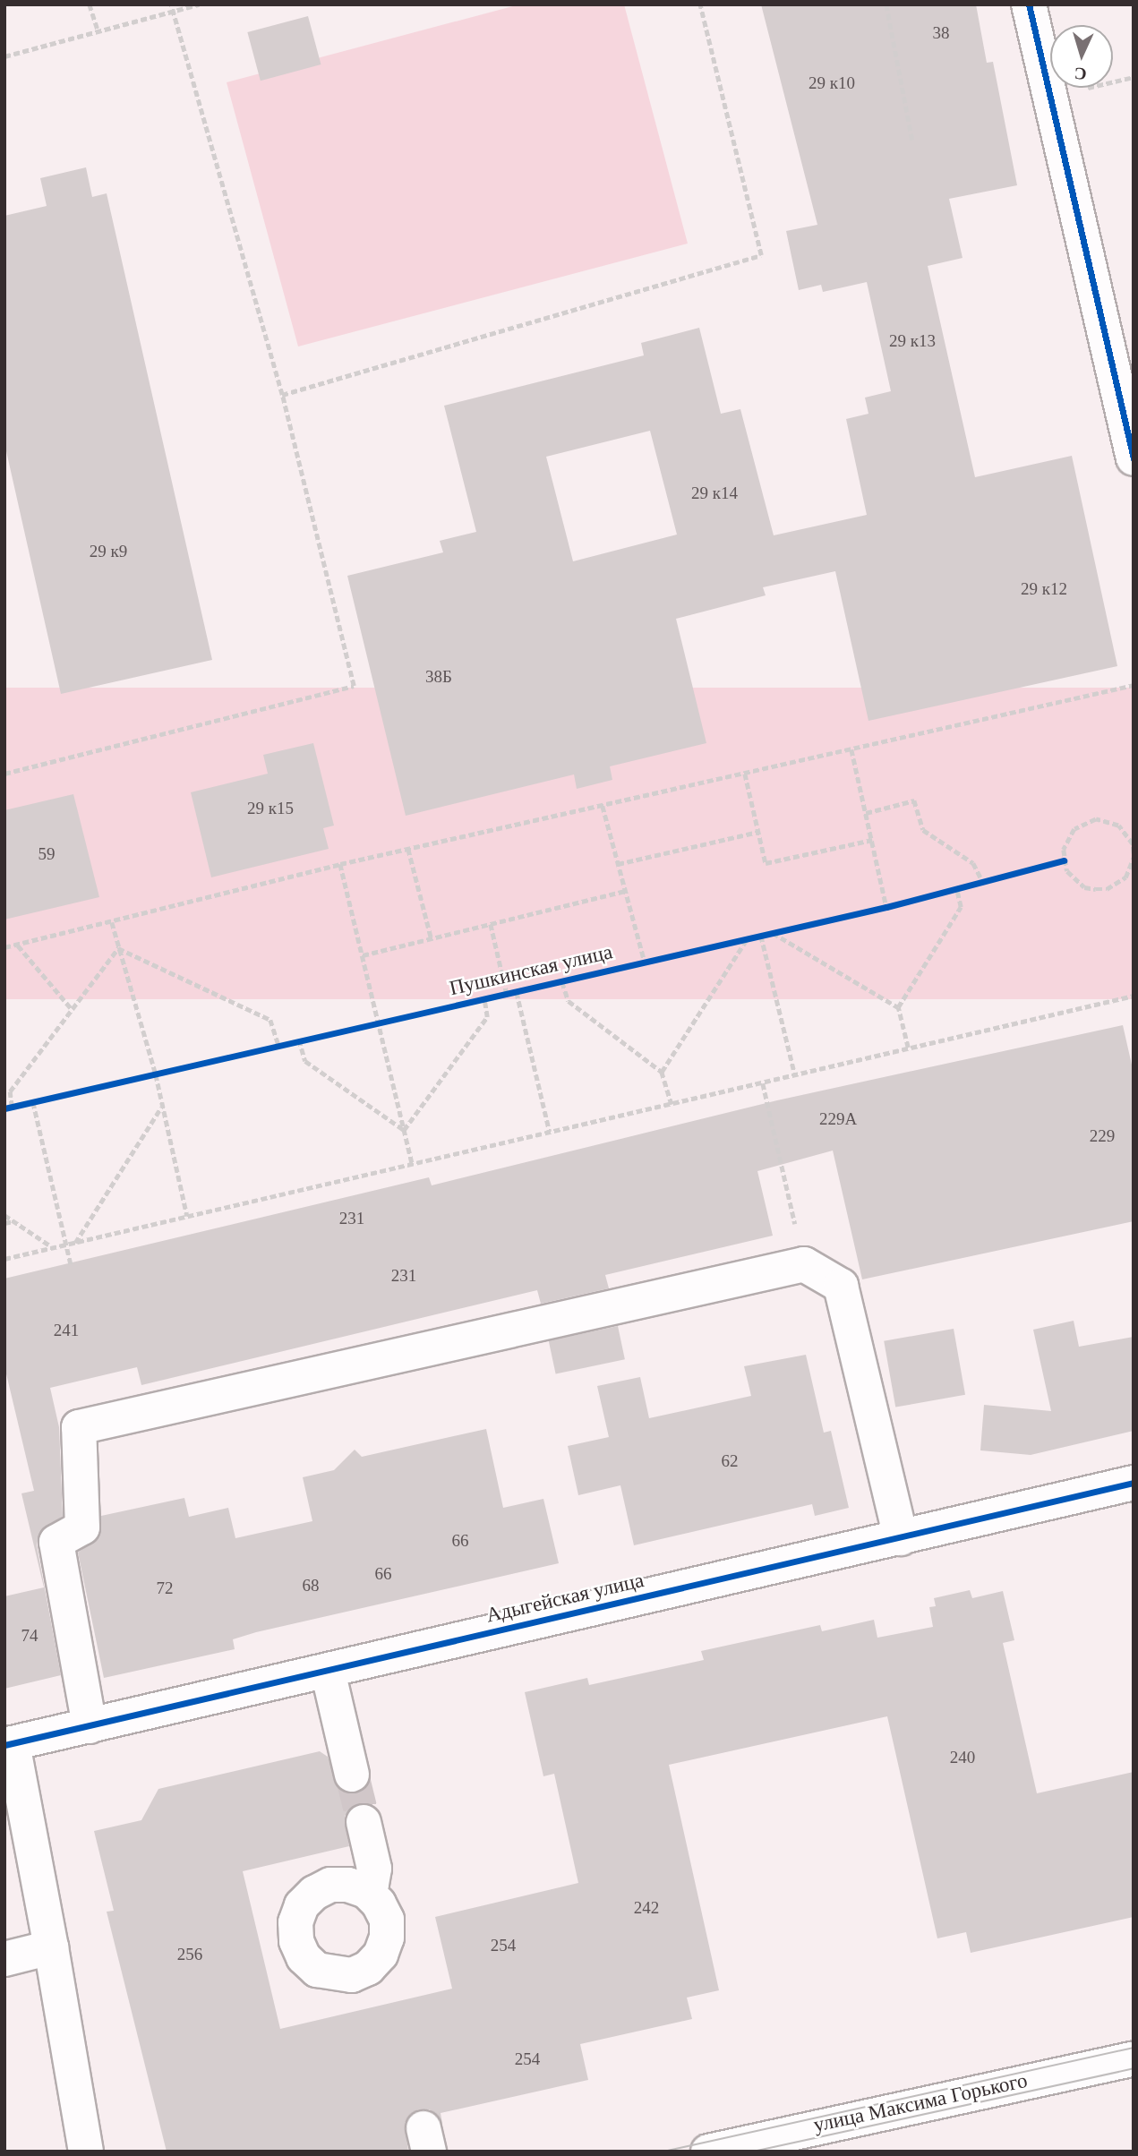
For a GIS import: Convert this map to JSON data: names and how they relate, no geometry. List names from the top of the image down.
{
  "streets": {
    "street": ["Адыгейская улица", "улица Максима Горького"],
    "cycle path": ["Пушкинская улица"]
  },
  "house_numbers": [
    "38",
    "29 к10",
    "29 к13",
    "29 к14",
    "29 к9",
    "29 к12",
    "38Б",
    "29 к15",
    "59",
    "229А",
    "229",
    "231",
    "231",
    "241",
    "62",
    "66",
    "66",
    "68",
    "72",
    "74",
    "240",
    "242",
    "254",
    "256",
    "254"
  ],
  "north": "bottom"
}
